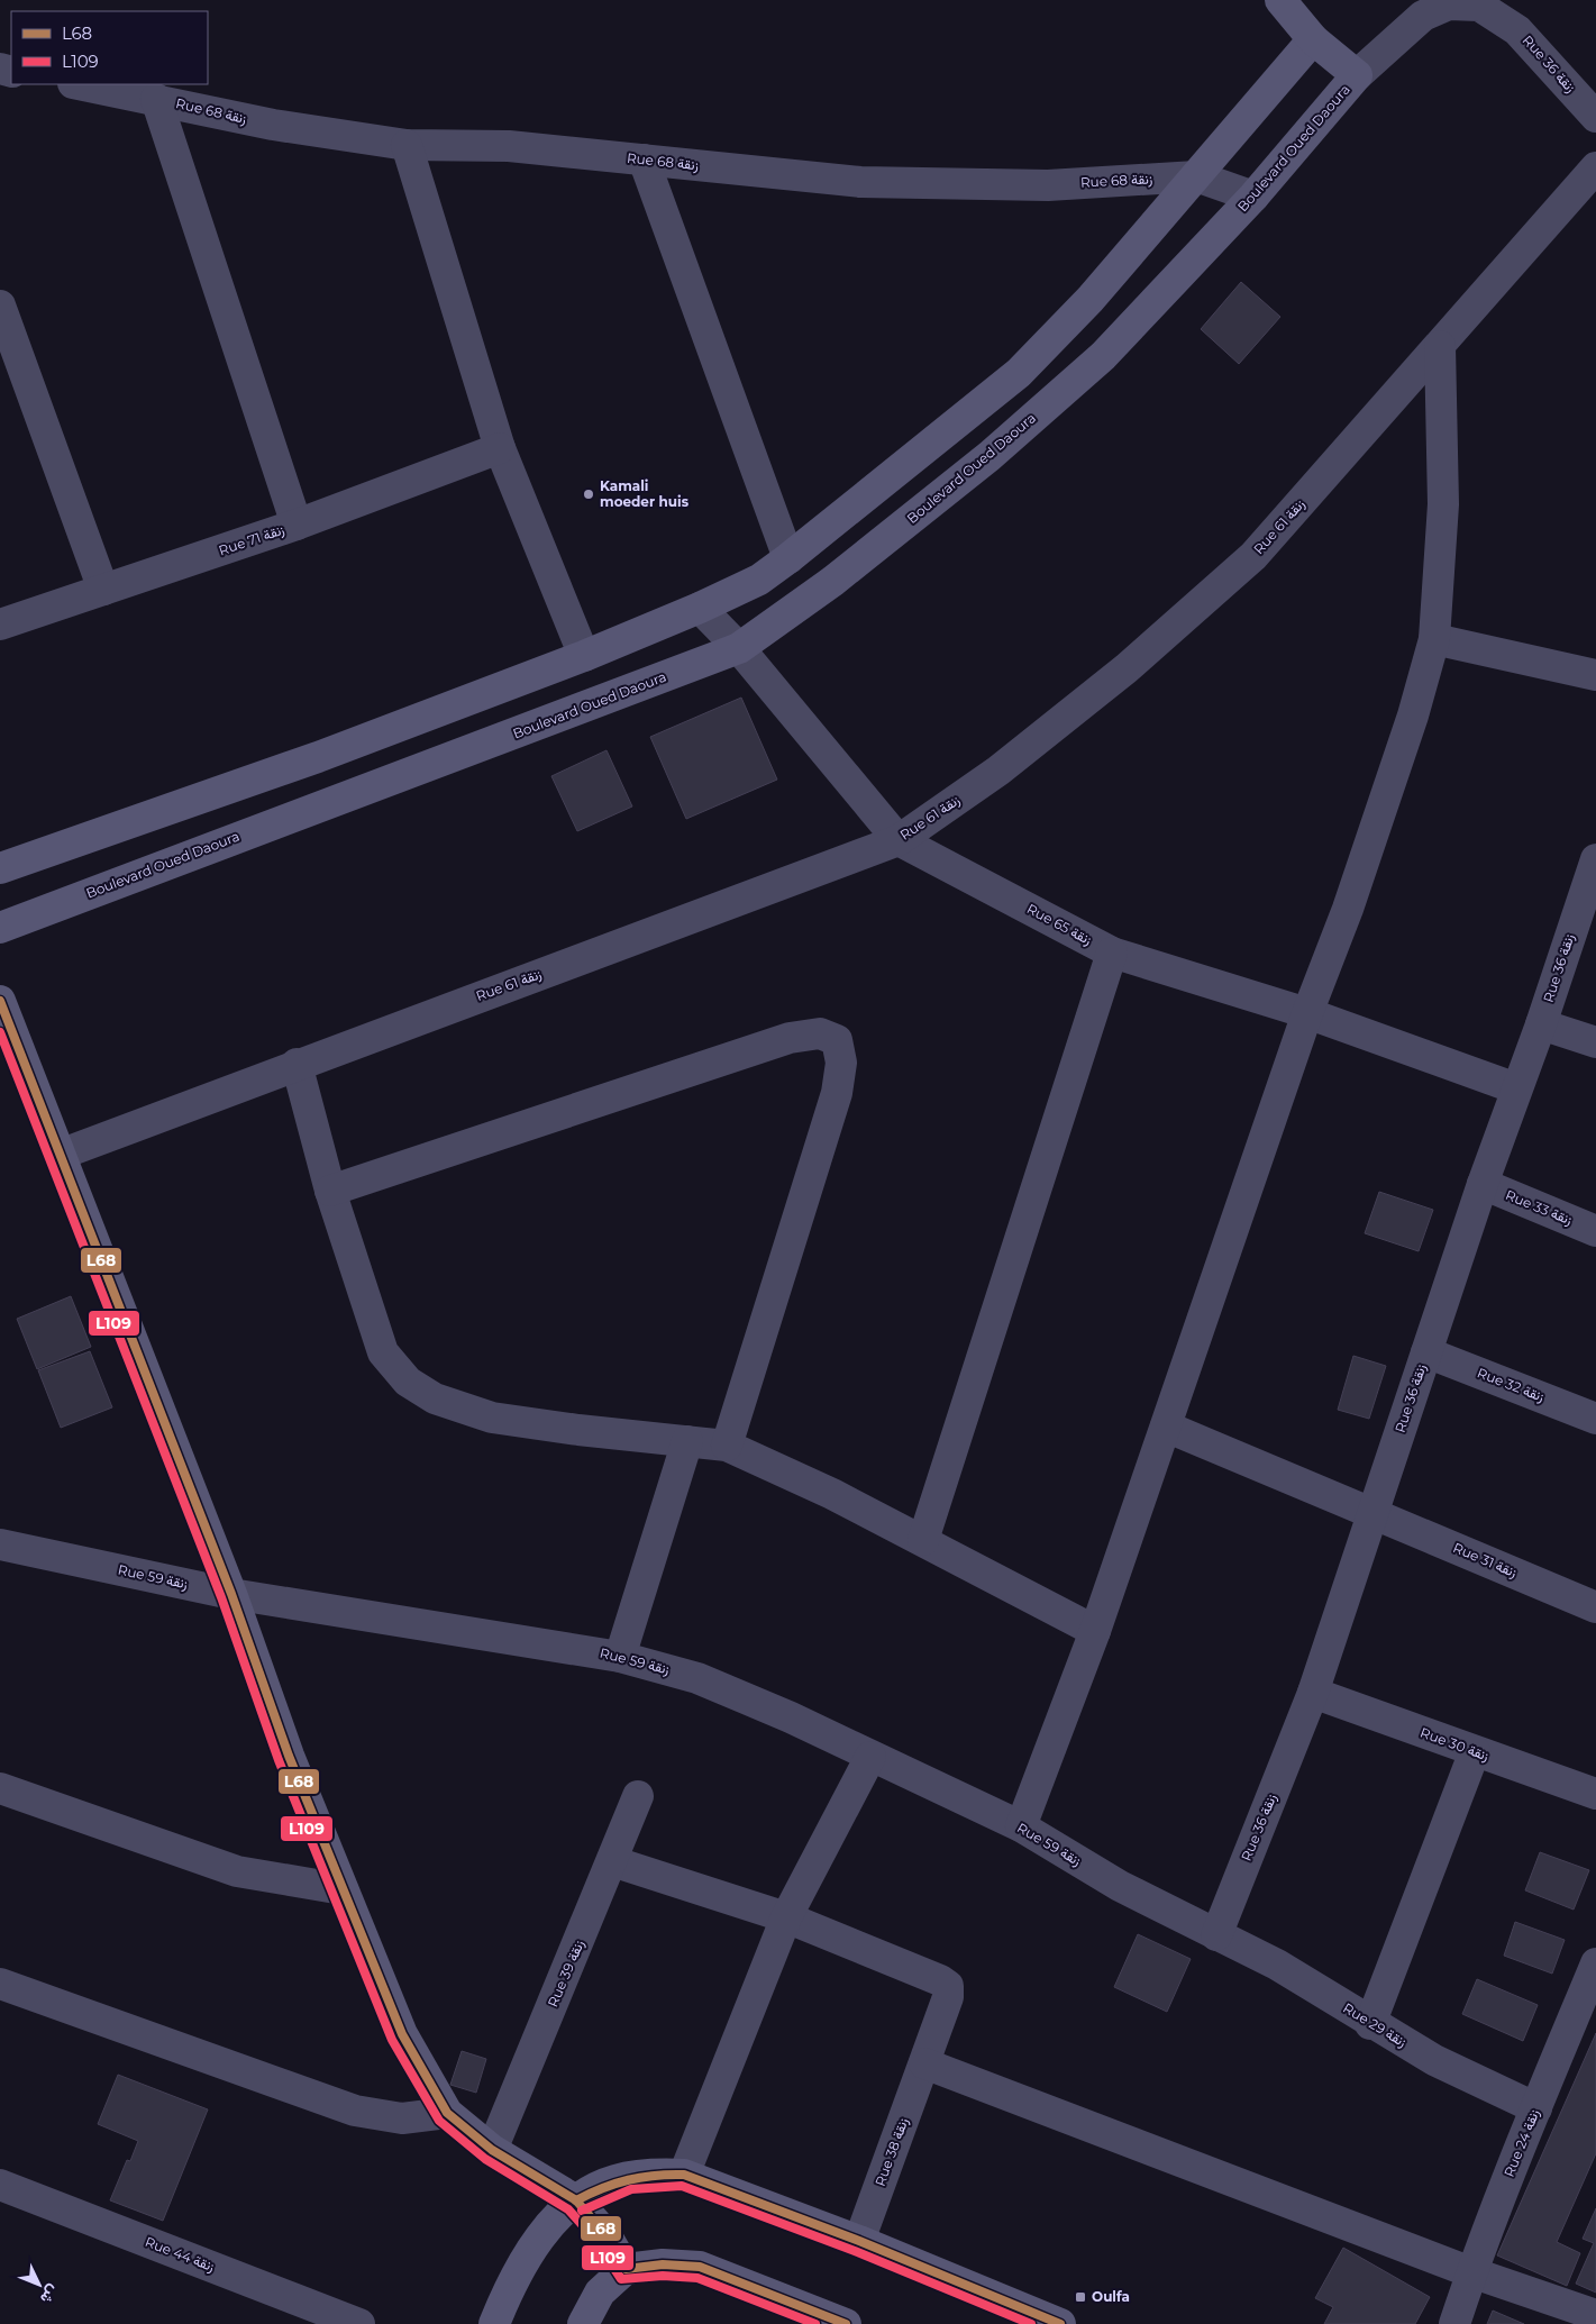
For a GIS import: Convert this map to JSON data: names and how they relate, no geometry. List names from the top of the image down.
{
  "streets": {
    "street": [
      "Rue 36 زنقة",
      "Rue 68 زنقة",
      "Boulevard Oued Daoura",
      "Rue 61 زنقة",
      "Rue 71 زنقة",
      "Rue 65 زنقة",
      "Rue 33 زنقة",
      "Rue 32 زنقة",
      "Rue 31 زنقة",
      "Rue 59 زنقة",
      "Rue 30 زنقة",
      "Rue 39 زنقة",
      "Rue 29 زنقة",
      "Rue 24 زنقة",
      "Rue 38 زنقة",
      "Rue 44 زنقة"
    ]
  },
  "crossings": [
    ["Rue 36 زنقة", "Boulevard Oued Daoura"],
    ["Rue 36 زنقة", "Rue 65 زنقة"],
    ["Rue 36 زنقة", "Rue 33 زنقة"],
    ["Rue 36 زنقة", "Rue 32 زنقة"],
    ["Rue 36 زنقة", "Rue 31 زنقة"],
    ["Rue 36 زنقة", "Rue 59 زنقة"],
    ["Rue 36 زنقة", "Rue 30 زنقة"],
    ["Rue 36 زنقة", "Rue 29 زنقة"],
    ["Rue 68 زنقة", "Boulevard Oued Daoura"],
    ["Boulevard Oued Daoura", "Rue 65 زنقة"],
    ["Rue 61 زنقة", "Rue 65 زنقة"],
    ["Rue 59 زنقة", "Rue 29 زنقة"],
    ["Rue 29 زنقة", "Rue 24 زنقة"]
  ],
  "places": {
    "other": ["Kamali moeder huis"],
    "transit": ["Oulfa"]
  },
  "lines": ["transit line L68", "transit line L109"],
  "legend": ["L68", "L109"],
  "north": "bottom right"
}
